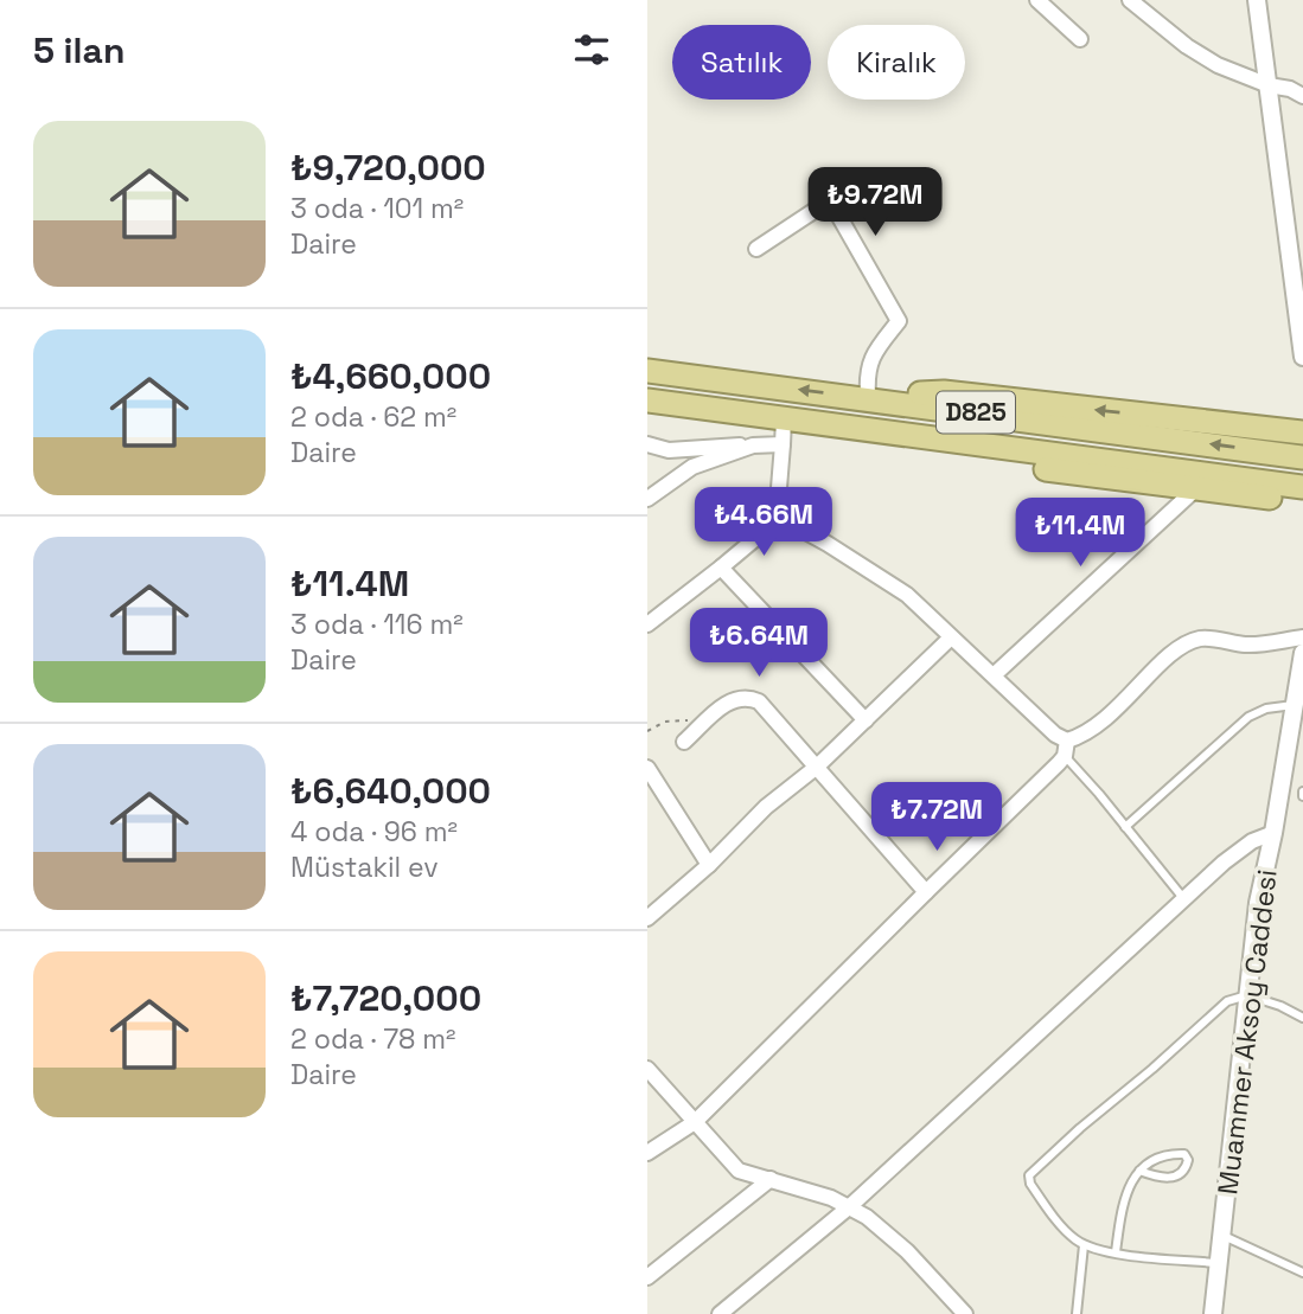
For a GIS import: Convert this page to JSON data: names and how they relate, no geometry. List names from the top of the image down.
{
  "streets": {
    "highway": ["D825"],
    "street": ["Muammer Aksoy Caddesi"]
  },
  "page": {
    "heading": "5 ilan",
    "chip": ["Satılık", "Kiralık"],
    "list": [
      {
        "name": "₺9,720,000",
        "note": "3 oda · 101 m² · Daire"
      },
      {
        "name": "₺4,660,000",
        "note": "2 oda · 62 m² · Daire"
      },
      {
        "name": "₺11.4M",
        "note": "3 oda · 116 m² · Daire"
      },
      {
        "name": "₺6,640,000",
        "note": "4 oda · 96 m² · Müstakil ev"
      },
      {
        "name": "₺7,720,000",
        "note": "2 oda · 78 m² · Daire"
      }
    ],
    "price": [
      "₺9.72M",
      "₺4.66M",
      "₺11.4M",
      "₺6.64M",
      "₺7.72M"
    ]
  }
}
